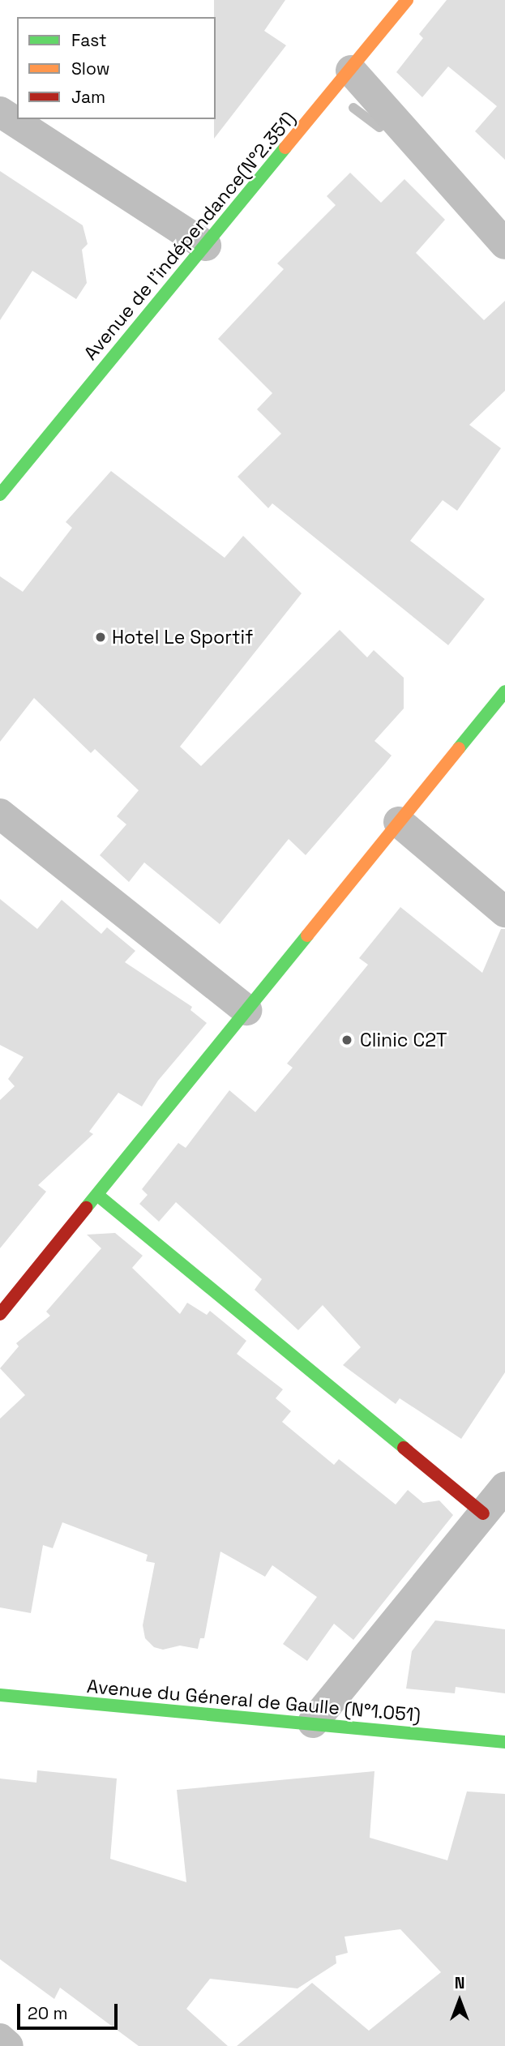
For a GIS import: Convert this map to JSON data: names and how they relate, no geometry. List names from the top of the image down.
{
  "streets": {
    "street": ["Avenue de l'indépendance(N°2.351)", "Avenue du Géneral de Gaulle (N°1.051)"]
  },
  "places": ["Hotel Le Sportif", "Clinic C2T"],
  "legend": ["Fast", "Slow", "Jam"],
  "scale_bar": "20 m",
  "north": "top"
}
